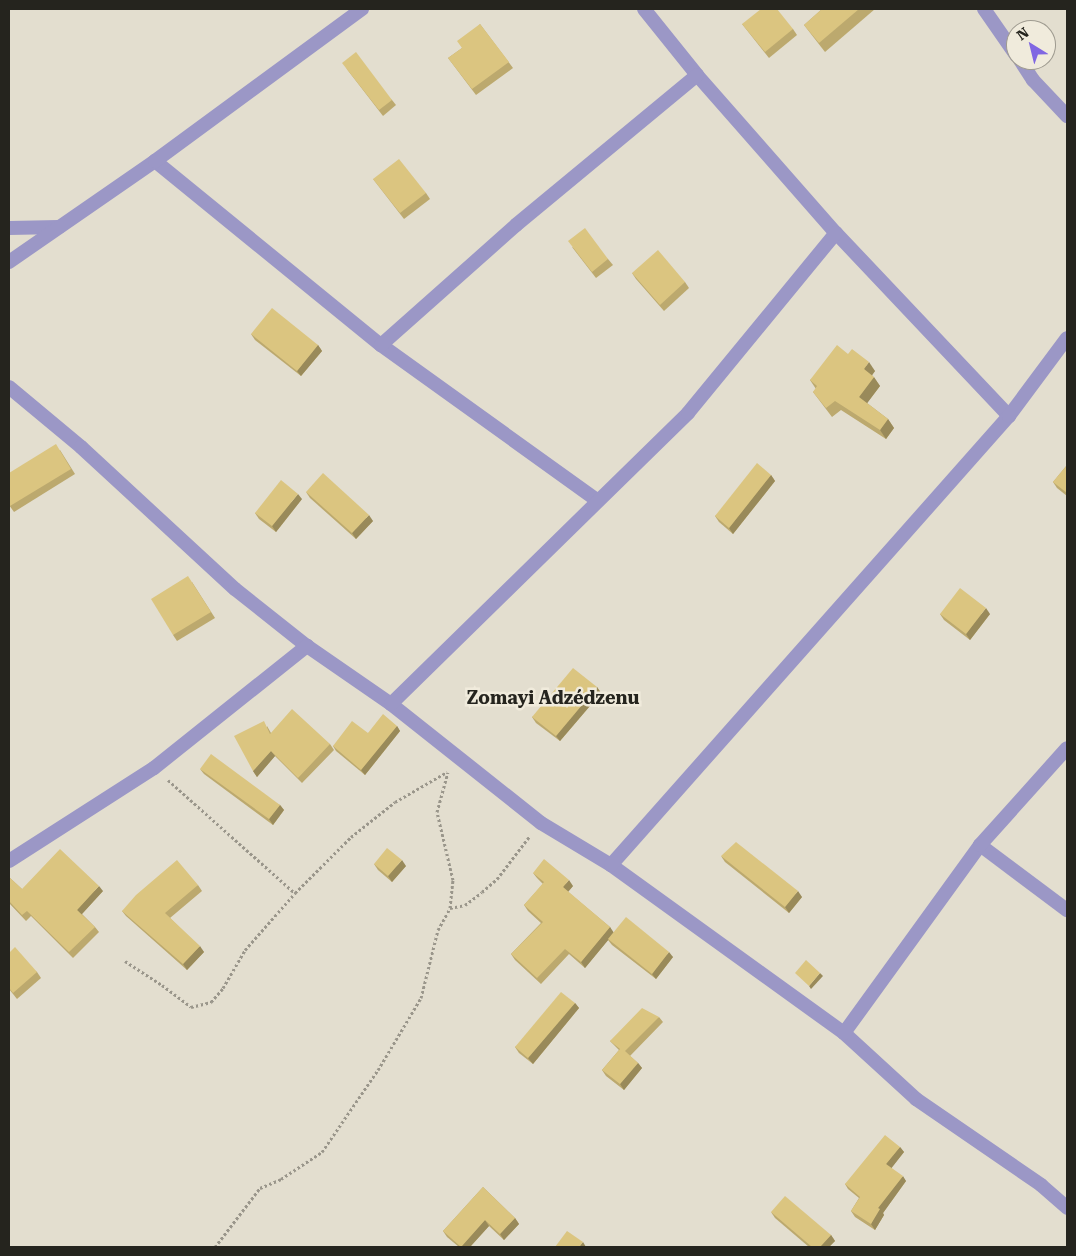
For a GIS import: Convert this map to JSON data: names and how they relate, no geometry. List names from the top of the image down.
{
  "districts": ["Zomayi Adzédzenu"],
  "north": "top left"
}
